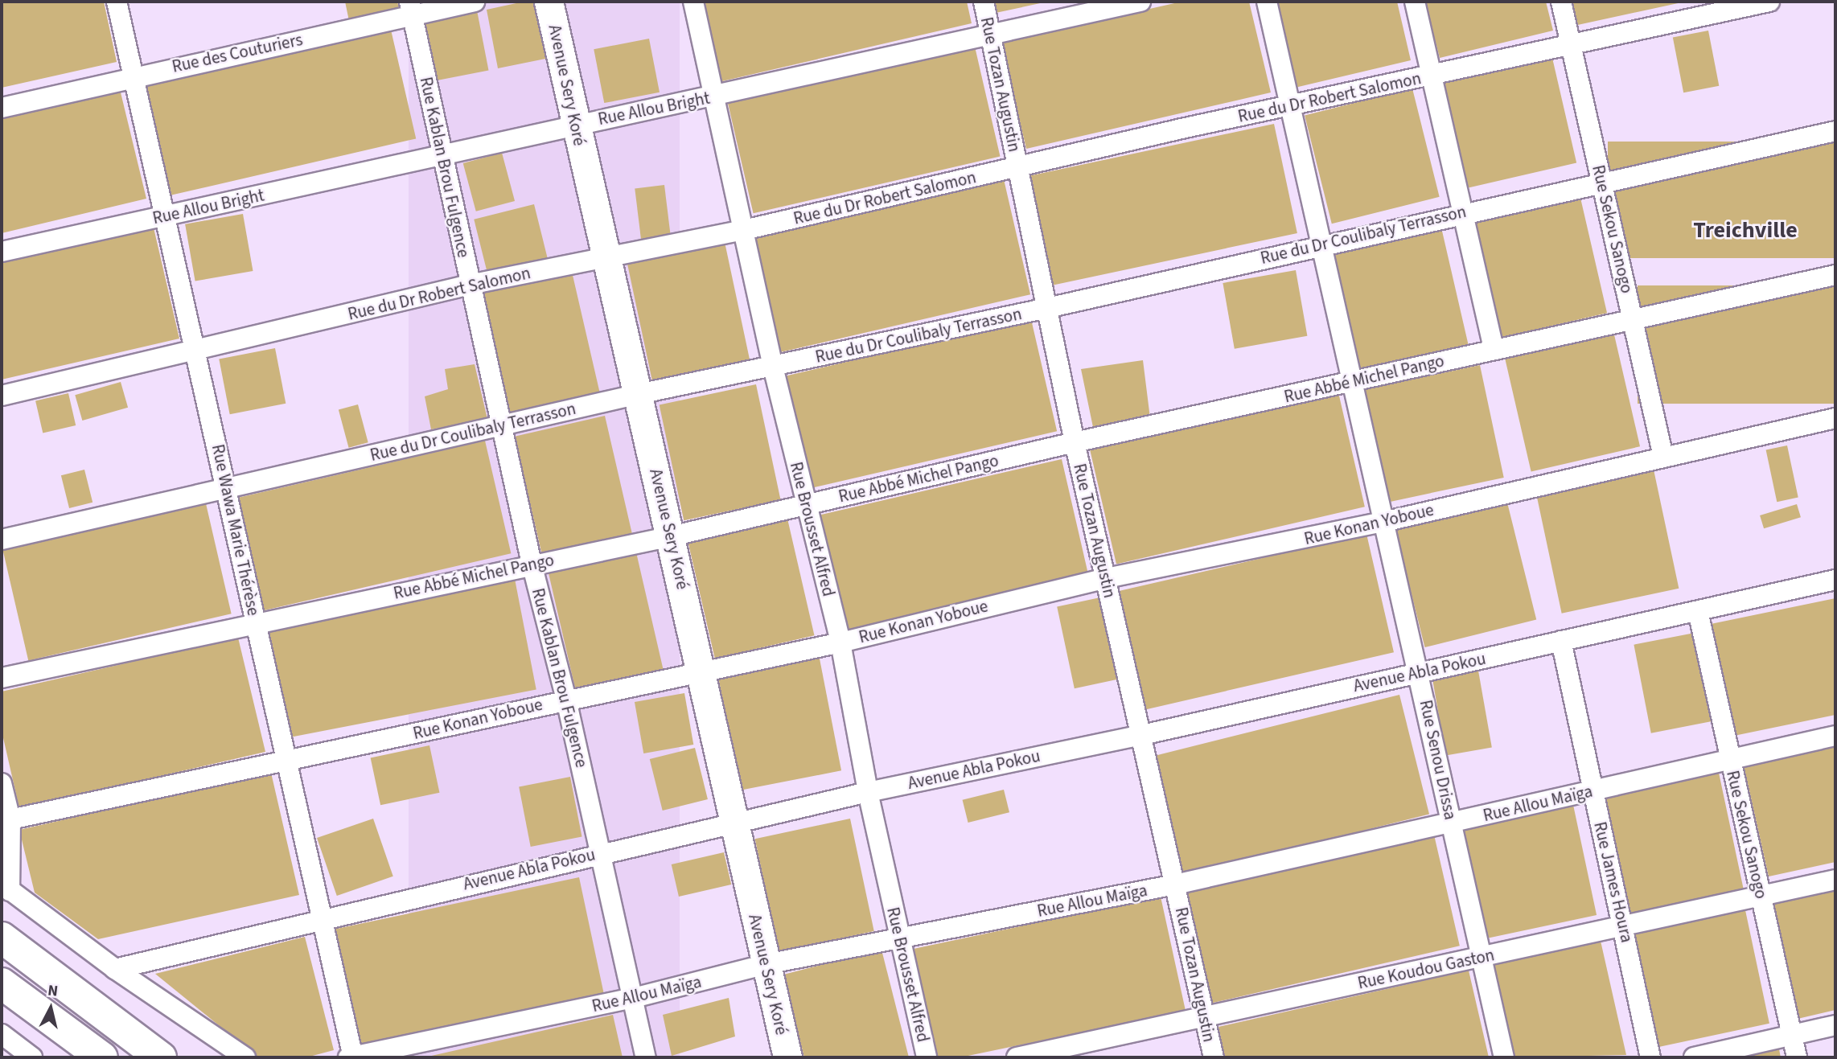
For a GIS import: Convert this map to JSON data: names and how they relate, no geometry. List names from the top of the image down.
{
  "streets": {
    "street": [
      "Rue des Couturiers",
      "Rue Tozan Augustin",
      "Avenue Sery Koré",
      "Rue du Dr Robert Salomon",
      "Rue Allou Bright",
      "Rue Kablan Brou Fulgence",
      "Rue Sekou Sanogo",
      "Rue du Dr Coulibaly Terrasson",
      "Rue Abbé Michel Pango",
      "Rue Konan Yoboue",
      "Rue Brousset Alfred",
      "Rue Wawa Marie Thérèse",
      "Avenue Abla Pokou",
      "Rue Senou Drissa",
      "Rue Allou Maïga",
      "Rue James Houra",
      "Rue Koudou Gaston"
    ]
  },
  "crossings": [
    ["Rue des Couturiers", "Rue Kablan Brou Fulgence"],
    ["Rue des Couturiers", "Rue Wawa Marie Thérèse"],
    ["Rue Tozan Augustin", "Rue du Dr Robert Salomon"],
    ["Rue Tozan Augustin", "Rue Allou Bright"],
    ["Rue Tozan Augustin", "Rue du Dr Coulibaly Terrasson"],
    ["Rue Tozan Augustin", "Rue Abbé Michel Pango"],
    ["Rue Tozan Augustin", "Rue Konan Yoboue"],
    ["Rue Tozan Augustin", "Avenue Abla Pokou"],
    ["Rue Tozan Augustin", "Rue Allou Maïga"],
    ["Rue Tozan Augustin", "Rue Koudou Gaston"],
    ["Avenue Sery Koré", "Rue du Dr Robert Salomon"],
    ["Avenue Sery Koré", "Rue Allou Bright"],
    ["Avenue Sery Koré", "Rue du Dr Coulibaly Terrasson"],
    ["Avenue Sery Koré", "Rue Abbé Michel Pango"],
    ["Avenue Sery Koré", "Rue Konan Yoboue"],
    ["Avenue Sery Koré", "Avenue Abla Pokou"],
    ["Avenue Sery Koré", "Rue Allou Maïga"],
    ["Rue du Dr Robert Salomon", "Rue Kablan Brou Fulgence"],
    ["Rue du Dr Robert Salomon", "Rue Sekou Sanogo"],
    ["Rue du Dr Robert Salomon", "Rue Brousset Alfred"],
    ["Rue du Dr Robert Salomon", "Rue Wawa Marie Thérèse"],
    ["Rue du Dr Robert Salomon", "Rue Senou Drissa"],
    ["Rue Allou Bright", "Rue Kablan Brou Fulgence"],
    ["Rue Allou Bright", "Rue Brousset Alfred"],
    ["Rue Allou Bright", "Rue Wawa Marie Thérèse"],
    ["Rue Kablan Brou Fulgence", "Rue du Dr Coulibaly Terrasson"],
    ["Rue Kablan Brou Fulgence", "Rue Abbé Michel Pango"],
    ["Rue Kablan Brou Fulgence", "Rue Konan Yoboue"],
    ["Rue Kablan Brou Fulgence", "Avenue Abla Pokou"],
    ["Rue Kablan Brou Fulgence", "Rue Allou Maïga"],
    ["Rue Sekou Sanogo", "Rue du Dr Coulibaly Terrasson"],
    ["Rue Sekou Sanogo", "Rue Abbé Michel Pango"],
    ["Rue Sekou Sanogo", "Rue Konan Yoboue"],
    ["Rue Sekou Sanogo", "Avenue Abla Pokou"],
    ["Rue Sekou Sanogo", "Rue Allou Maïga"],
    ["Rue Sekou Sanogo", "Rue Koudou Gaston"],
    ["Rue du Dr Coulibaly Terrasson", "Rue Brousset Alfred"],
    ["Rue du Dr Coulibaly Terrasson", "Rue Wawa Marie Thérèse"],
    ["Rue du Dr Coulibaly Terrasson", "Rue Senou Drissa"],
    ["Rue Abbé Michel Pango", "Rue Brousset Alfred"],
    ["Rue Abbé Michel Pango", "Rue Wawa Marie Thérèse"],
    ["Rue Abbé Michel Pango", "Rue Senou Drissa"],
    ["Rue Konan Yoboue", "Rue Brousset Alfred"],
    ["Rue Konan Yoboue", "Rue Wawa Marie Thérèse"],
    ["Rue Konan Yoboue", "Rue Senou Drissa"],
    ["Rue Brousset Alfred", "Avenue Abla Pokou"],
    ["Rue Brousset Alfred", "Rue Allou Maïga"],
    ["Rue Wawa Marie Thérèse", "Avenue Abla Pokou"],
    ["Rue Wawa Marie Thérèse", "Rue Allou Maïga"],
    ["Avenue Abla Pokou", "Rue Senou Drissa"],
    ["Avenue Abla Pokou", "Rue James Houra"],
    ["Rue Senou Drissa", "Rue Allou Maïga"],
    ["Rue Senou Drissa", "Rue Koudou Gaston"],
    ["Rue Allou Maïga", "Rue James Houra"],
    ["Rue James Houra", "Rue Koudou Gaston"]
  ],
  "districts": ["Treichville"],
  "north": "top"
}
